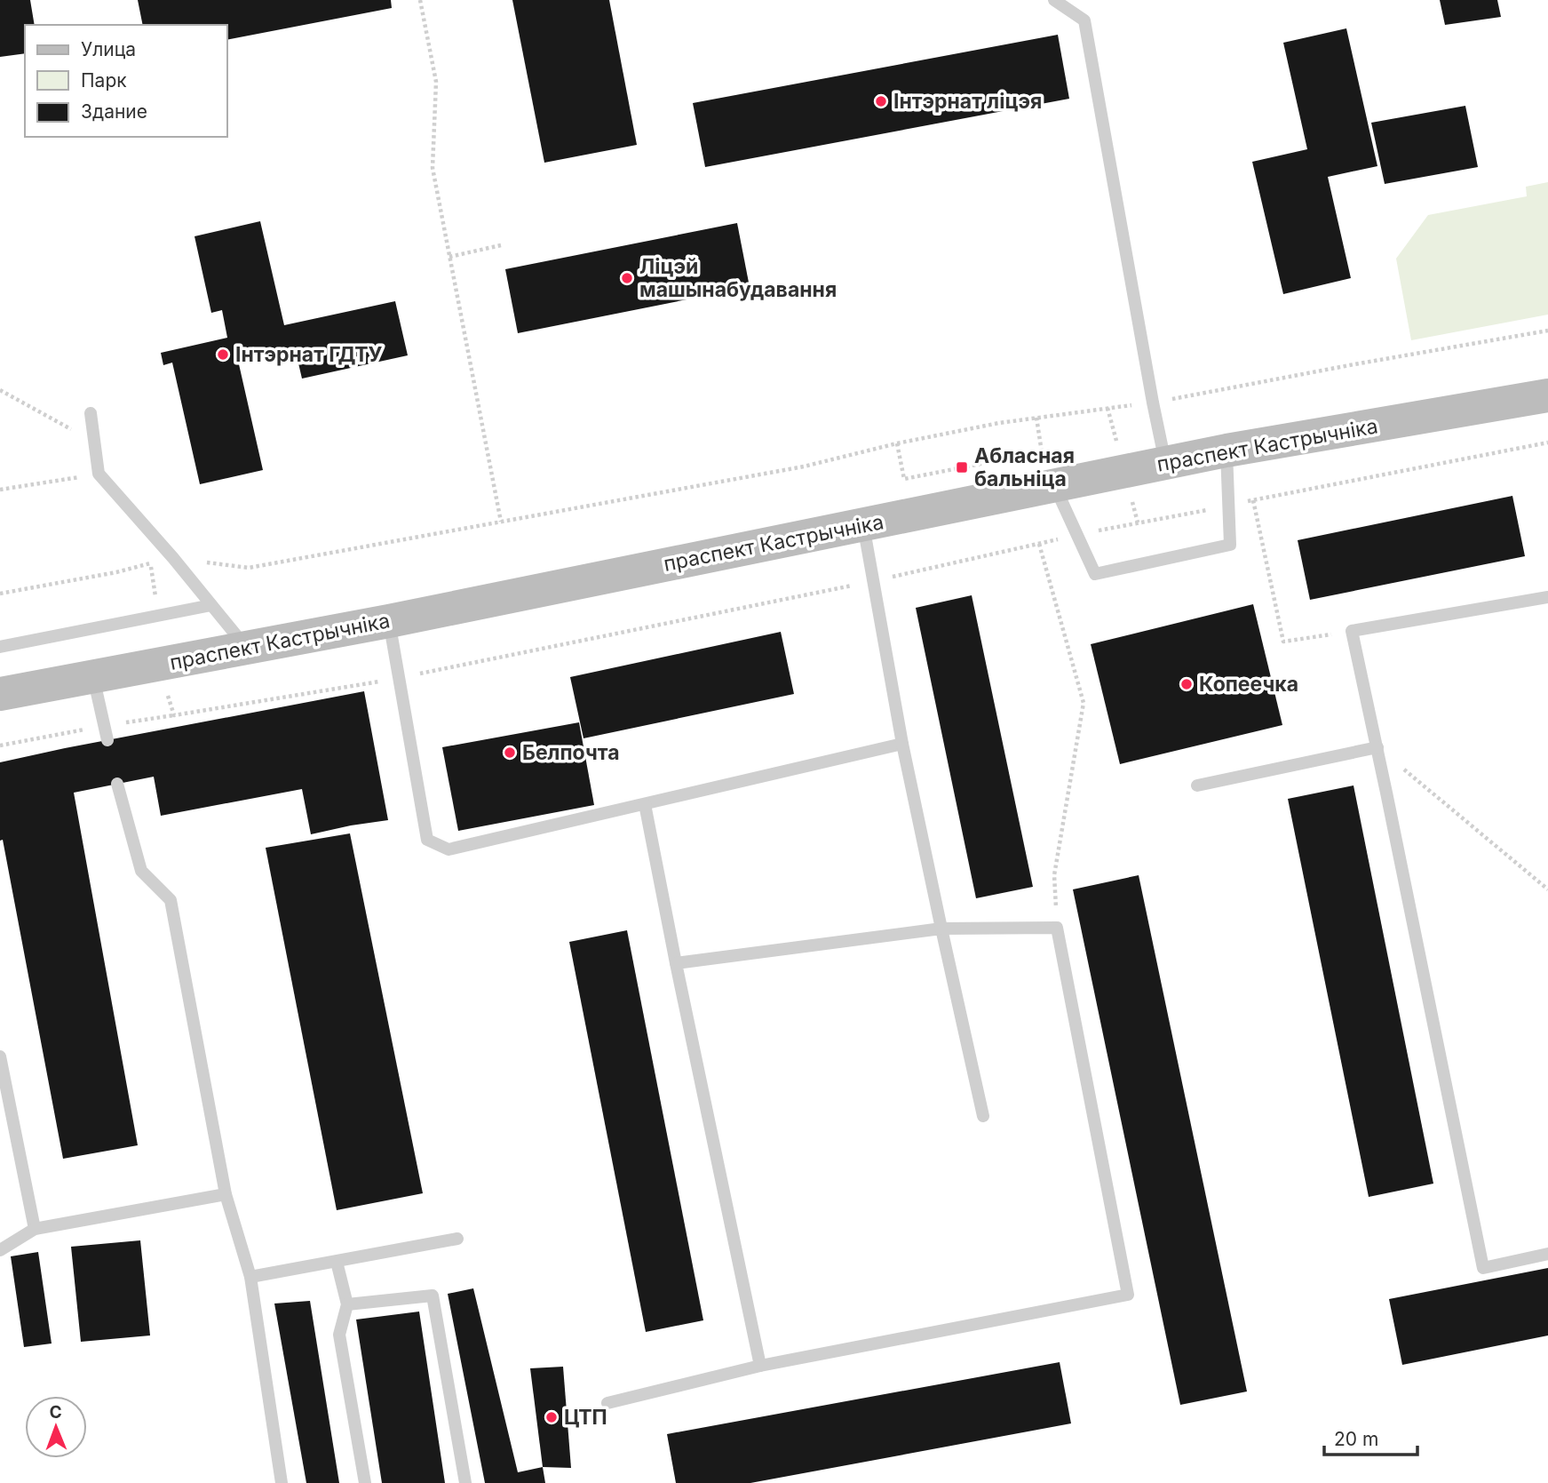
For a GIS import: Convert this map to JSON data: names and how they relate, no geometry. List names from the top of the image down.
{
  "streets": {
    "main road": ["праспект Кастрычніка"]
  },
  "places": {
    "other": [
      "Інтэрнат ліцэя",
      "Ліцэй машынабудавання",
      "Інтэрнат ГДТУ",
      "Копеечка",
      "Белпочта",
      "ЦТП"
    ],
    "transit": ["Абласная бальніца"]
  },
  "legend": ["Улица", "Парк", "Здание"],
  "scale_bar": "20 m",
  "north": "top"
}
